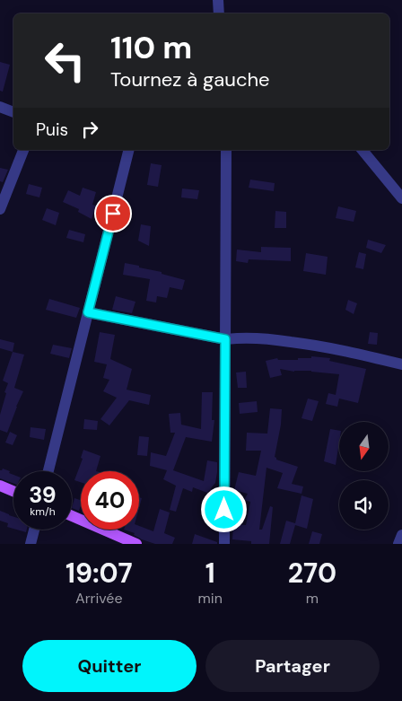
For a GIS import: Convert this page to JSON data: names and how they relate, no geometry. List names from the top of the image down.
{
  "north": "bottom",
  "page": {
    "turn": ["110 m", "Tournez à gauche"],
    "then": "Puis",
    "speed": "39 km/h",
    "limit": "40",
    "eta": [
      "19:07",
      "Arrivée",
      "1",
      "min",
      "270",
      "m"
    ],
    "buttons": ["Quitter", "Partager"]
  }
}
